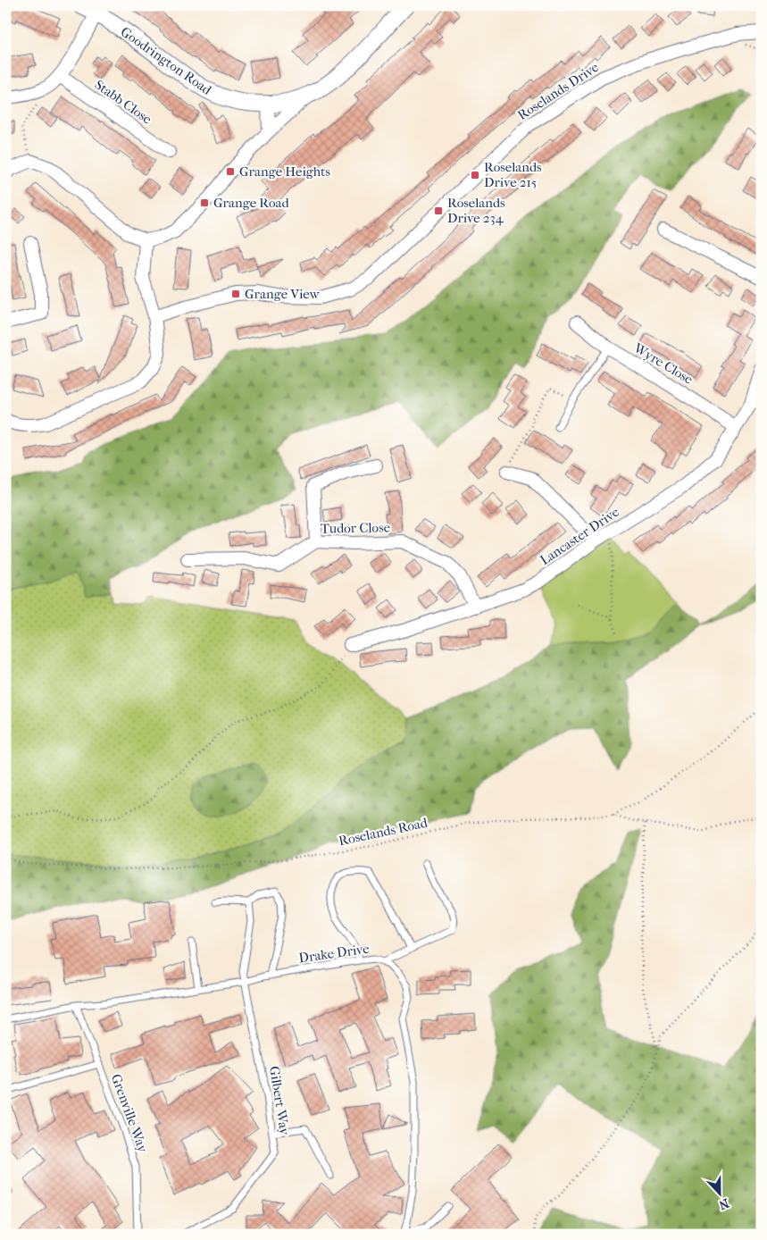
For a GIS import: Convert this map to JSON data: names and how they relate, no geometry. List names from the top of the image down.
{
  "streets": {
    "street": [
      "Goodrington Road",
      "Roselands Drive",
      "Stabb Close",
      "Wyre Close",
      "Tudor Close",
      "Lancaster Drive"
    ],
    "lane": ["Drake Drive", "Gilbert Way", "Grenville Way"],
    "path": ["Roselands Road"]
  },
  "crossings": [
    ["Wyre Close", "Lancaster Drive"],
    ["Tudor Close", "Lancaster Drive"],
    ["Drake Drive", "Gilbert Way"],
    ["Drake Drive", "Grenville Way"]
  ],
  "places": {
    "transit": [
      "Grange Heights",
      "Roselands Drive 215",
      "Grange Road",
      "Roselands Drive 234",
      "Grange View"
    ]
  },
  "north": "bottom"
}
